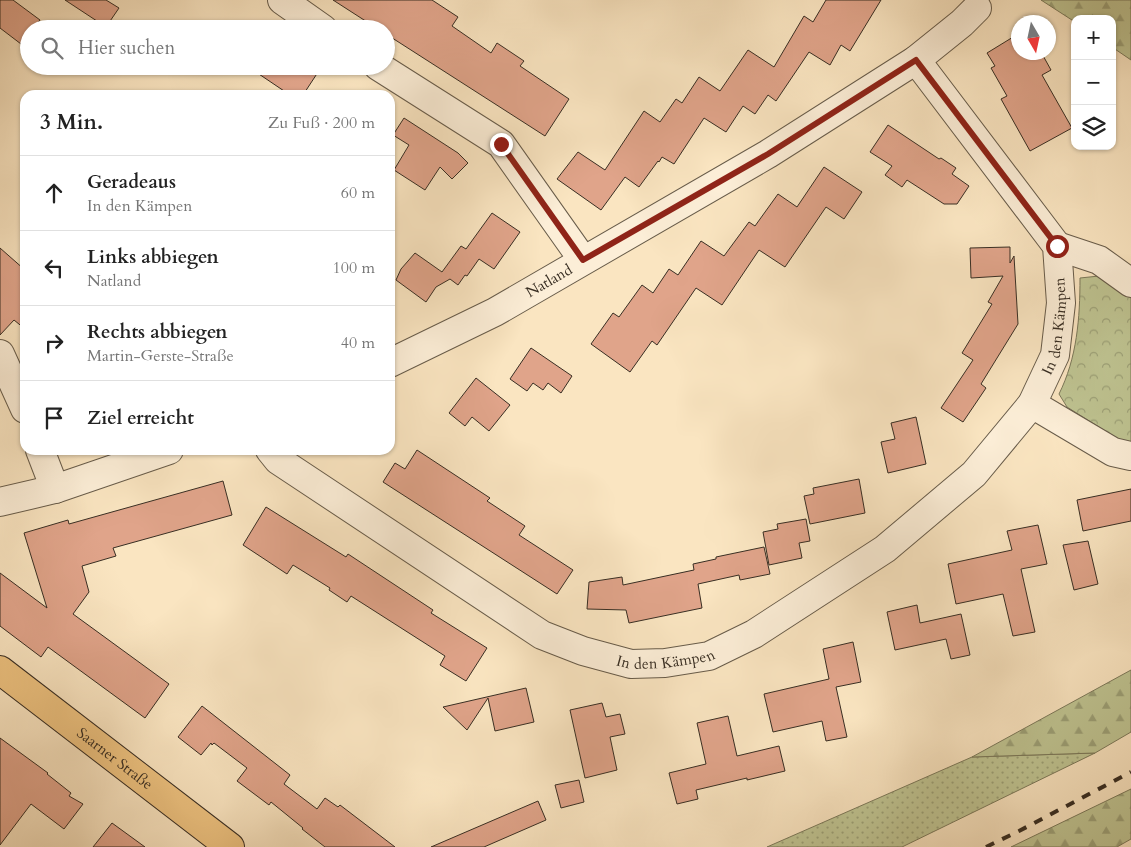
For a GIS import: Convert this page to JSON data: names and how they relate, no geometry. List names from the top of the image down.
{
  "streets": {
    "main road": ["Saarner Straße"],
    "street": ["Natland", "In den Kämpen"]
  },
  "north": "bottom",
  "page": {
    "map_buttons": ["+", "−"],
    "search": "Hier suchen",
    "heading": ["3 Min.", "Zu Fuß · 200 m"],
    "list": [
      ["Geradeaus", "In den Kämpen", "60 m"],
      ["Links abbiegen", "Natland", "100 m"],
      ["Rechts abbiegen", "Martin-Gerste-Straße", "40 m"],
      "Ziel erreicht"
    ]
  }
}
